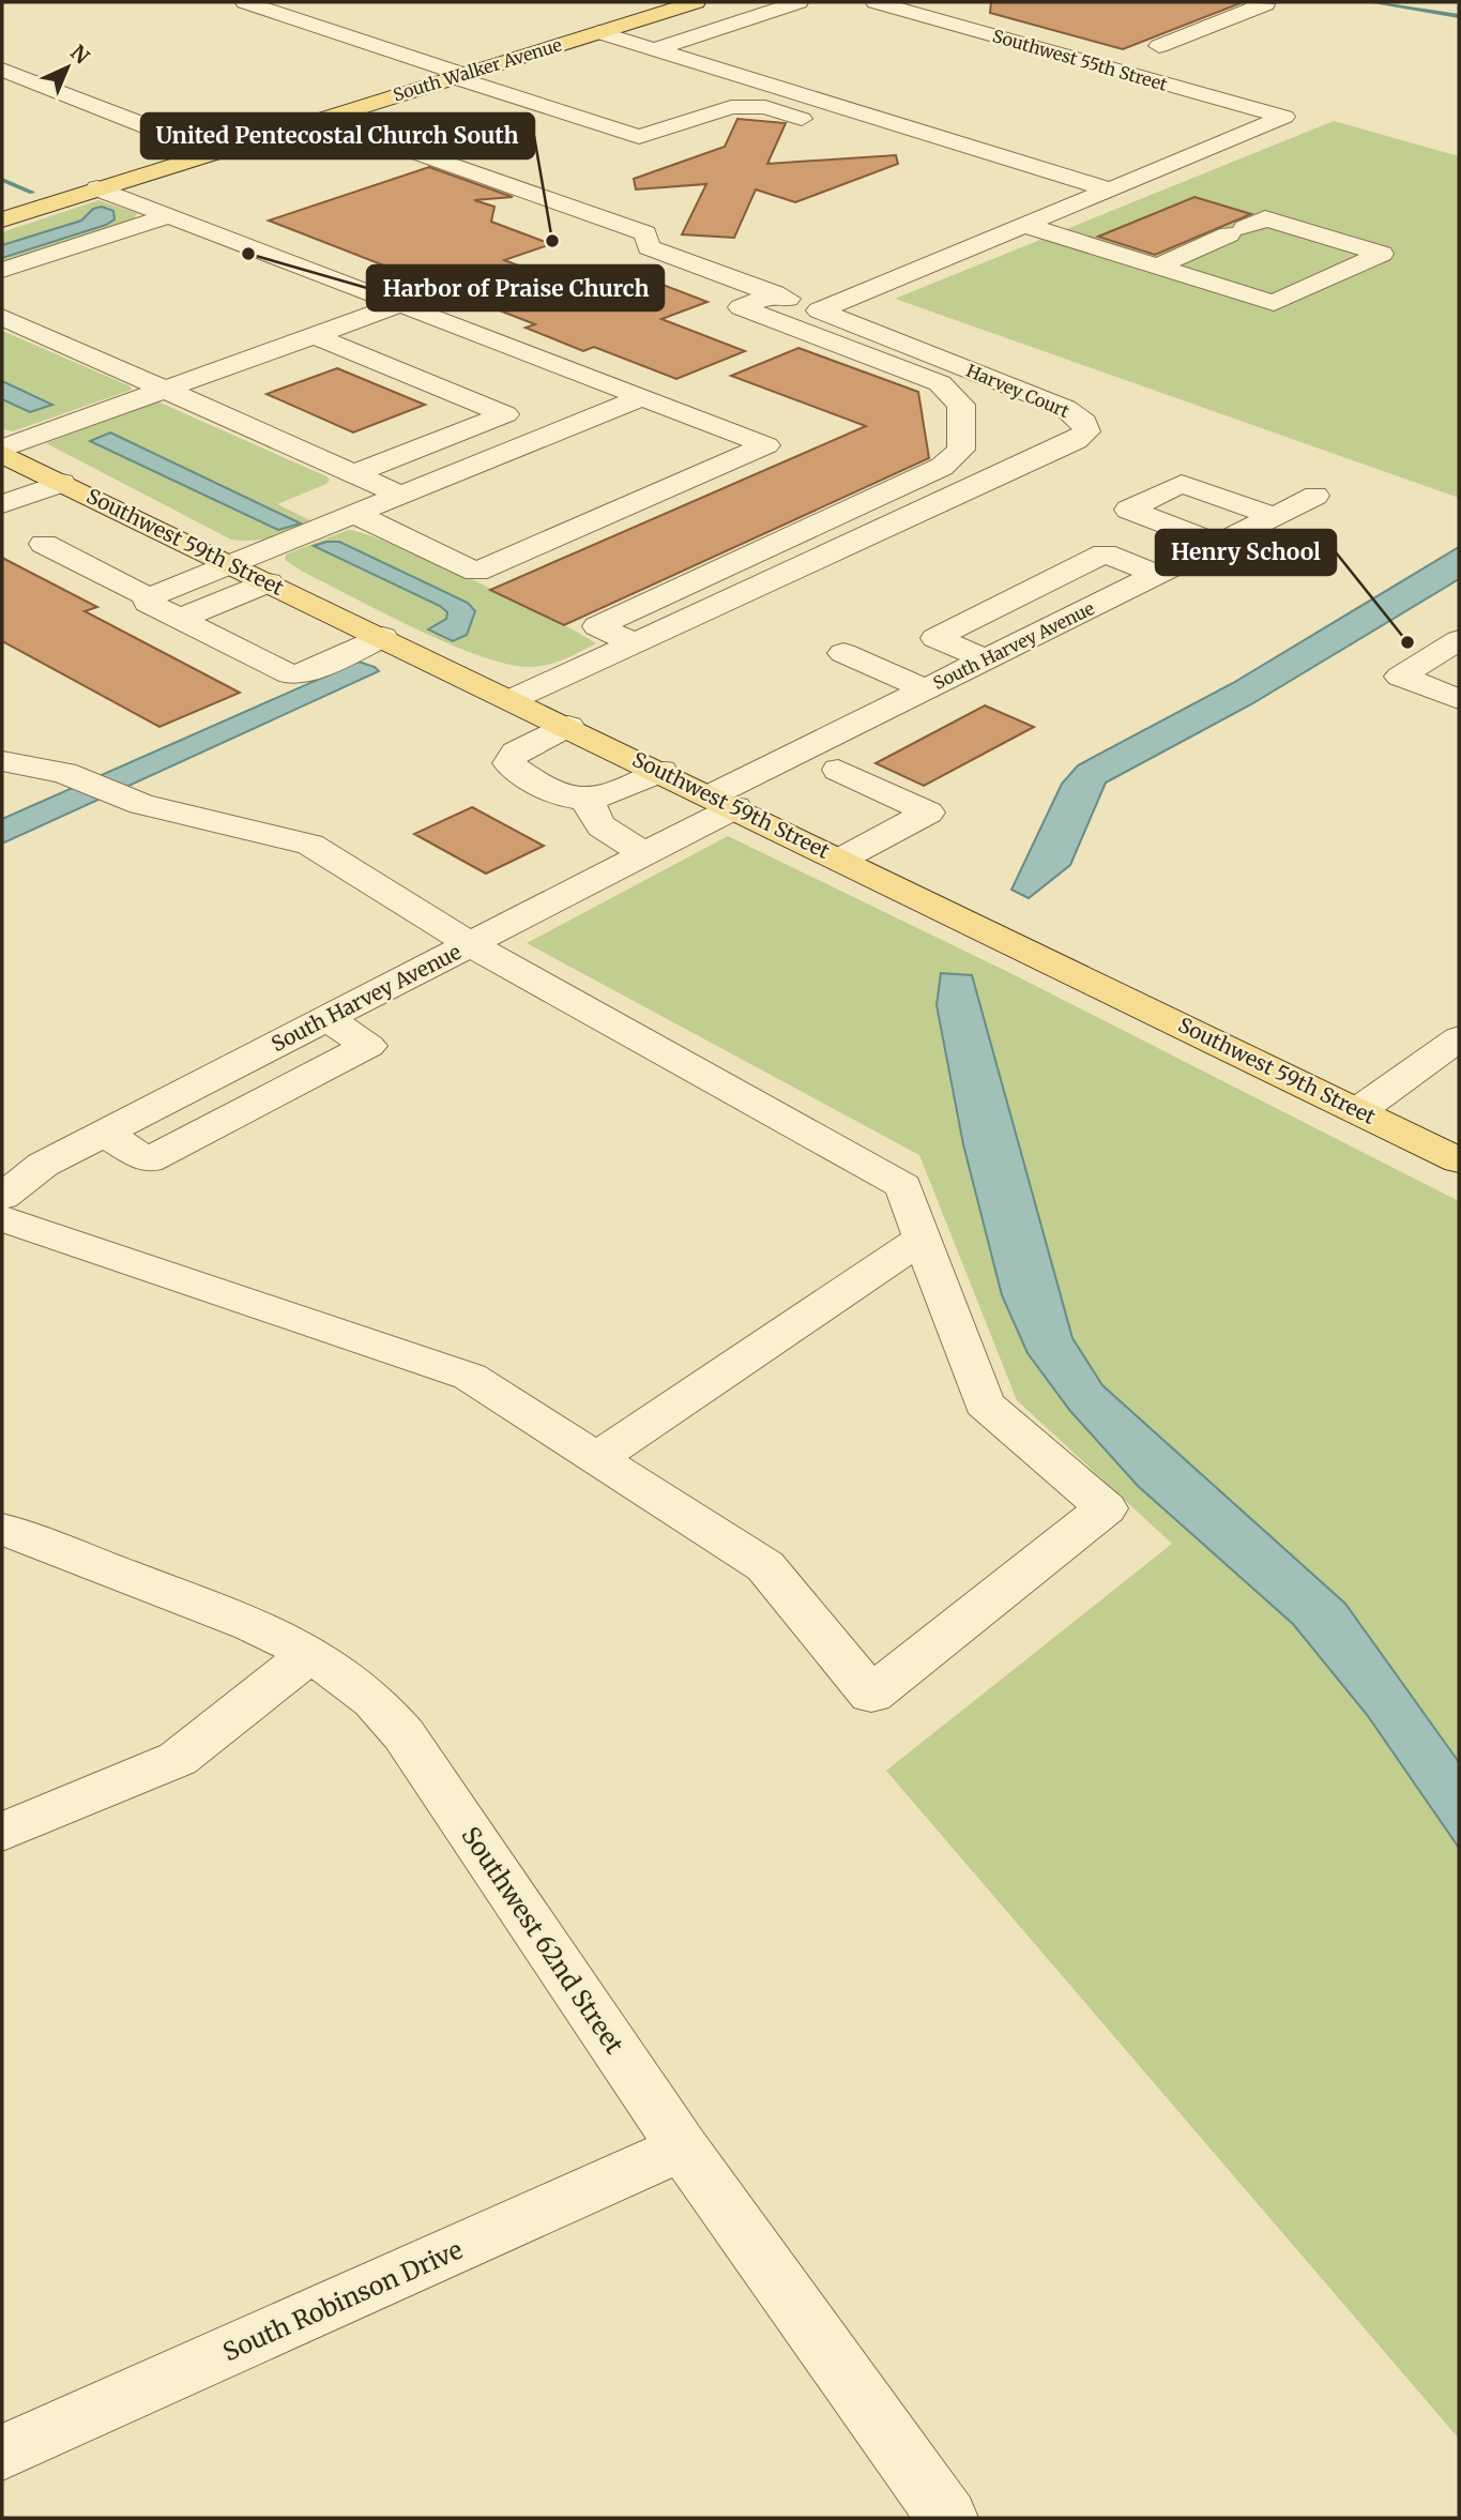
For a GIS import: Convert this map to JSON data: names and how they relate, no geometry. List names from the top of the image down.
{
  "streets": {
    "main road": ["South Walker Avenue", "Southwest 59th Street"],
    "street": [
      "Southwest 55th Street",
      "Harvey Court",
      "South Harvey Avenue",
      "Southwest 62nd Street",
      "South Robinson Drive"
    ]
  },
  "crossings": [
    ["Harvey Court", "Southwest 59th Street"],
    ["Southwest 59th Street", "South Harvey Avenue"],
    ["Southwest 62nd Street", "South Robinson Drive"]
  ],
  "places": ["United Pentecostal Church South", "Harbor of Praise Church", "Henry School"],
  "north": "top right"
}
